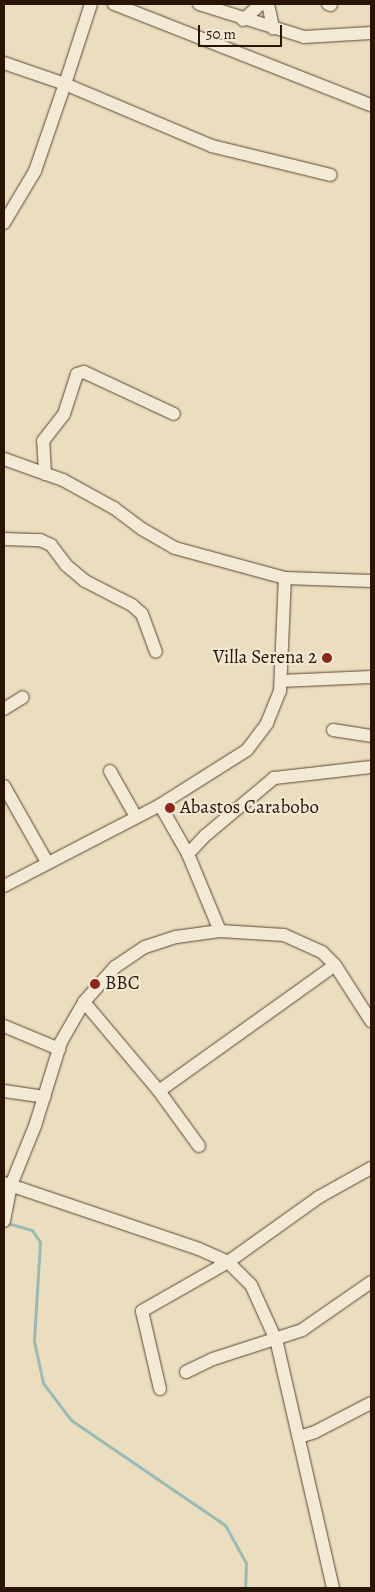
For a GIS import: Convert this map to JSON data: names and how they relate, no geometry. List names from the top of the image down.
{
  "places": ["Villa Serena 2", "Abastos Carabobo", "BBC"],
  "scale_bar": "50 m"
}
